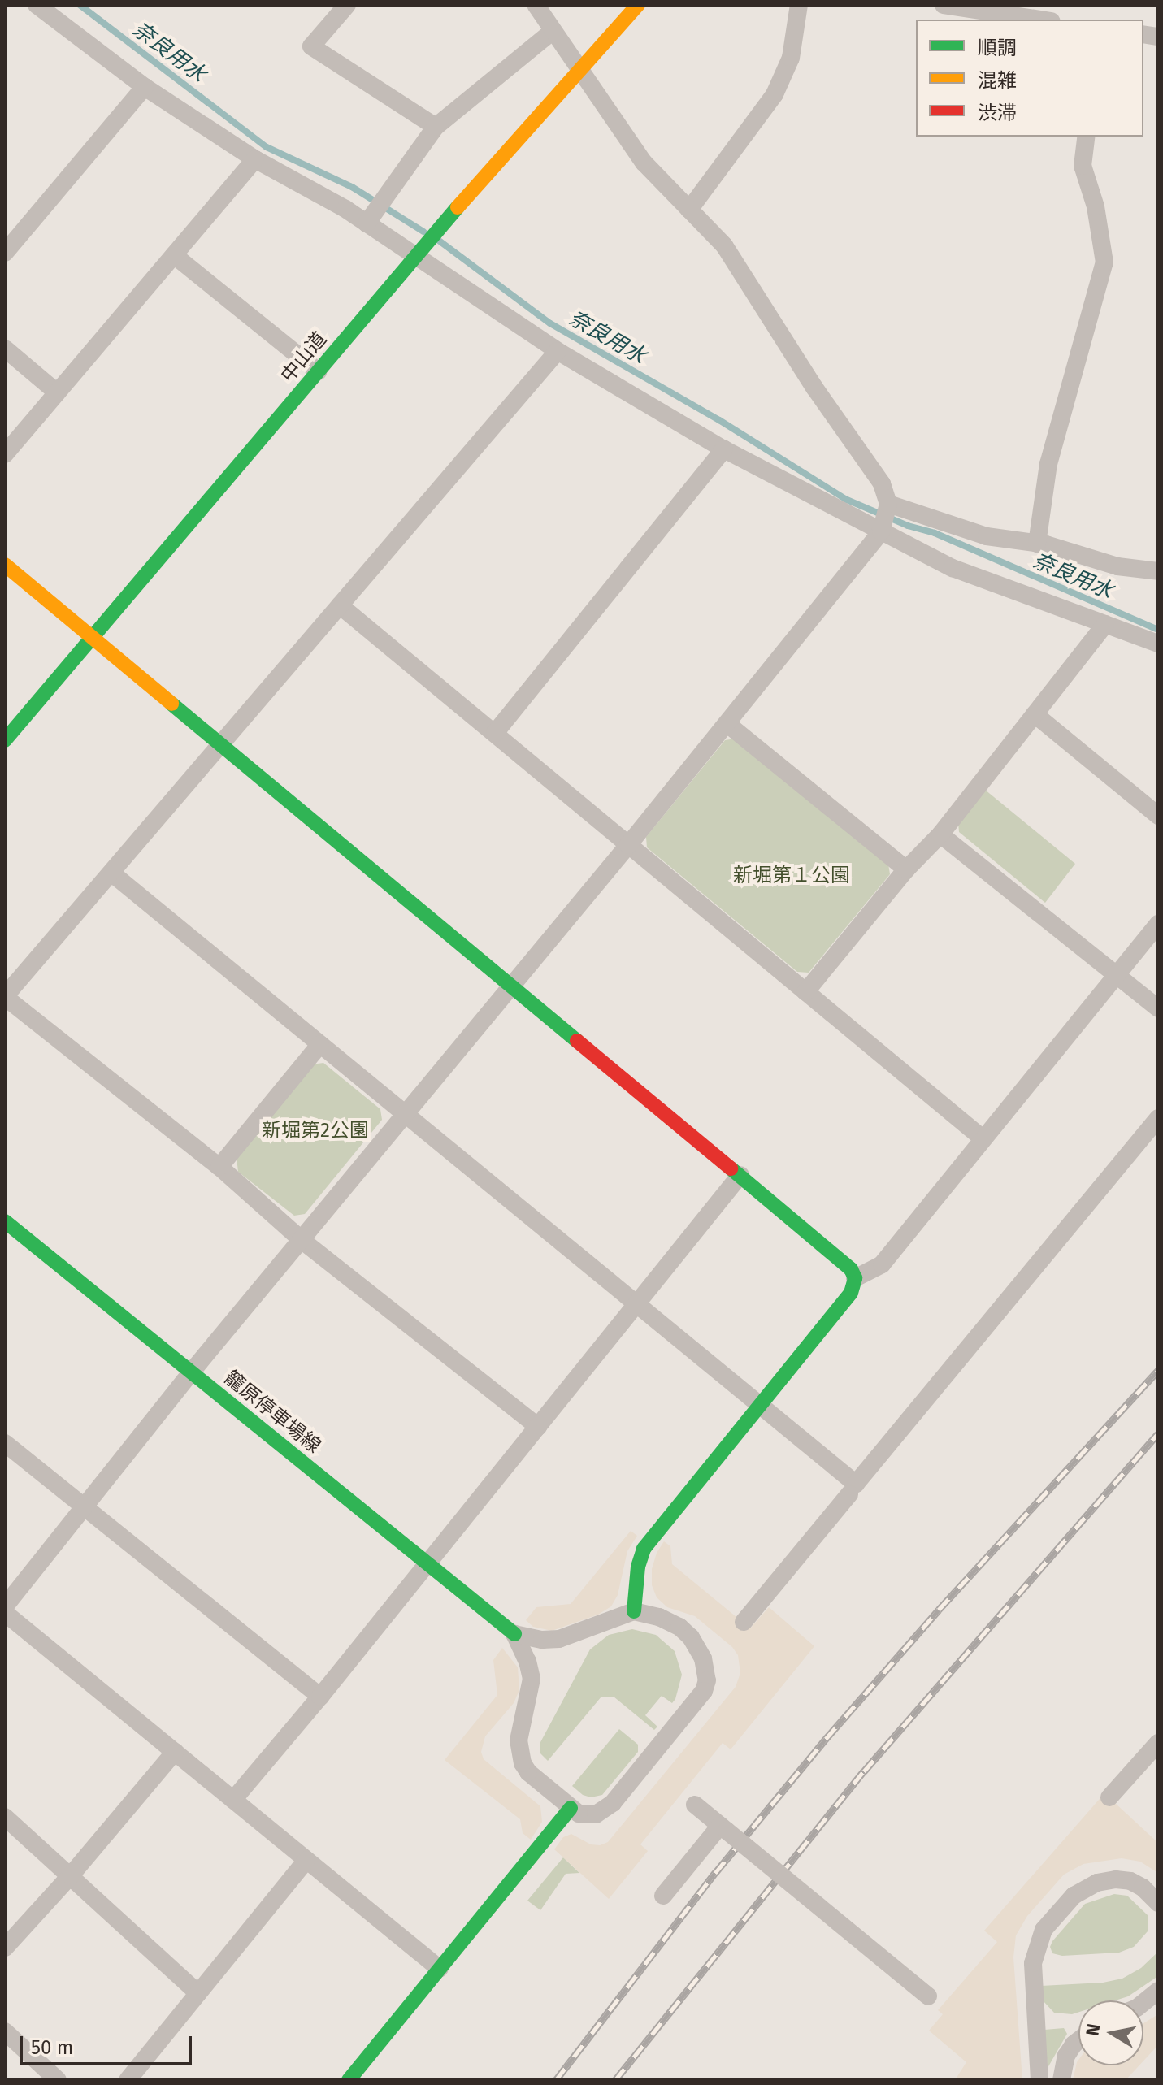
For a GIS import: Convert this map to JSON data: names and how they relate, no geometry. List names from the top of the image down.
{
  "streets": {
    "main road": ["中山道", "籠原停車場線"]
  },
  "water": ["奈良用水"],
  "parks": ["新堀第１公園", "新堀第2公園"],
  "legend": ["順調", "混雑", "渋滞"],
  "scale_bar": "50 m",
  "north": "left"
}
